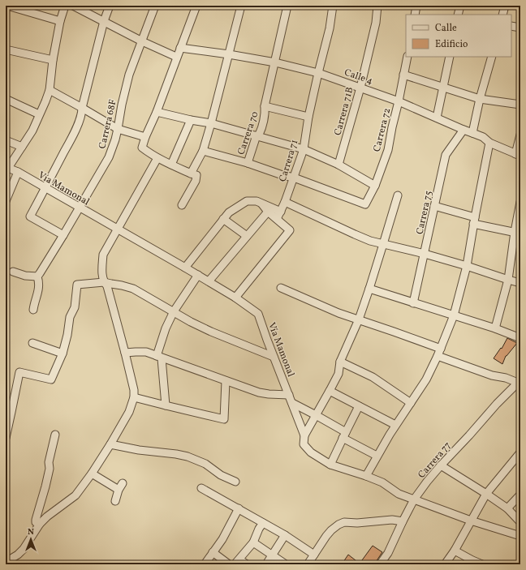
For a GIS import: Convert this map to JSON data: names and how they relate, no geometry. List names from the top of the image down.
{
  "streets": {
    "street": [
      "Calle 4",
      "Carrera 71B",
      "Carrera 68F",
      "Carrera 72",
      "Carrera 70",
      "Carrera 71",
      "Vía Mamonal",
      "Carrera 75",
      "Carrera 77"
    ]
  },
  "crossings": [
    ["Calle 4", "Carrera 71B"],
    ["Calle 4", "Carrera 72"],
    ["Calle 4", "Carrera 70"],
    ["Calle 4", "Carrera 71"],
    ["Calle 4", "Carrera 75"],
    ["Carrera 68F", "Vía Mamonal"],
    ["Carrera 72", "Carrera 70"],
    ["Carrera 70", "Carrera 71"],
    ["Vía Mamonal", "Carrera 77"]
  ],
  "legend": ["Calle", "Edificio"],
  "north": "top"
}
